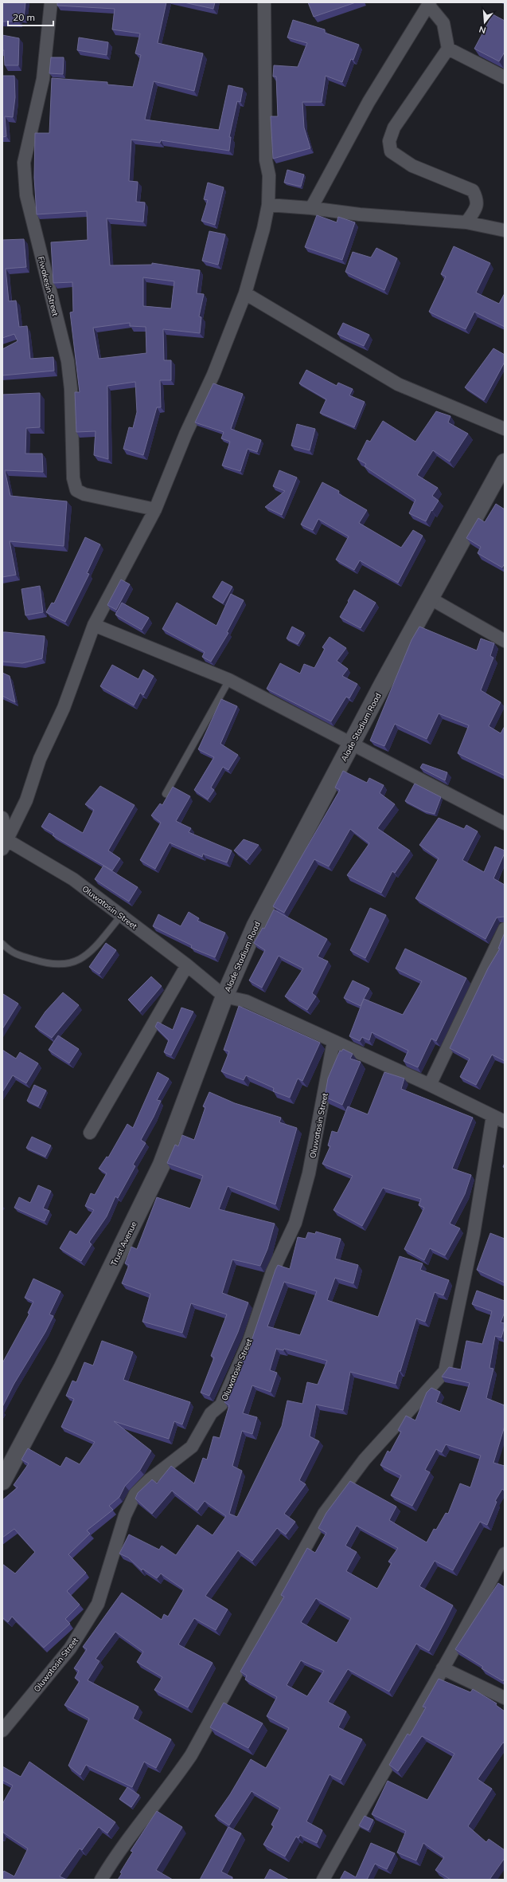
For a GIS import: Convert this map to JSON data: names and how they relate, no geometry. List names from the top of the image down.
{
  "streets": {
    "street": [
      "Fiwakesin Street",
      "Alade Stadium Road",
      "Oluwatosin Street",
      "Trust Avenue"
    ]
  },
  "crossings": [
    ["Alade Stadium Road", "Oluwatosin Street"],
    ["Alade Stadium Road", "Trust Avenue"],
    ["Oluwatosin Street", "Trust Avenue"]
  ],
  "scale_bar": "20 m",
  "north": "bottom"
}
